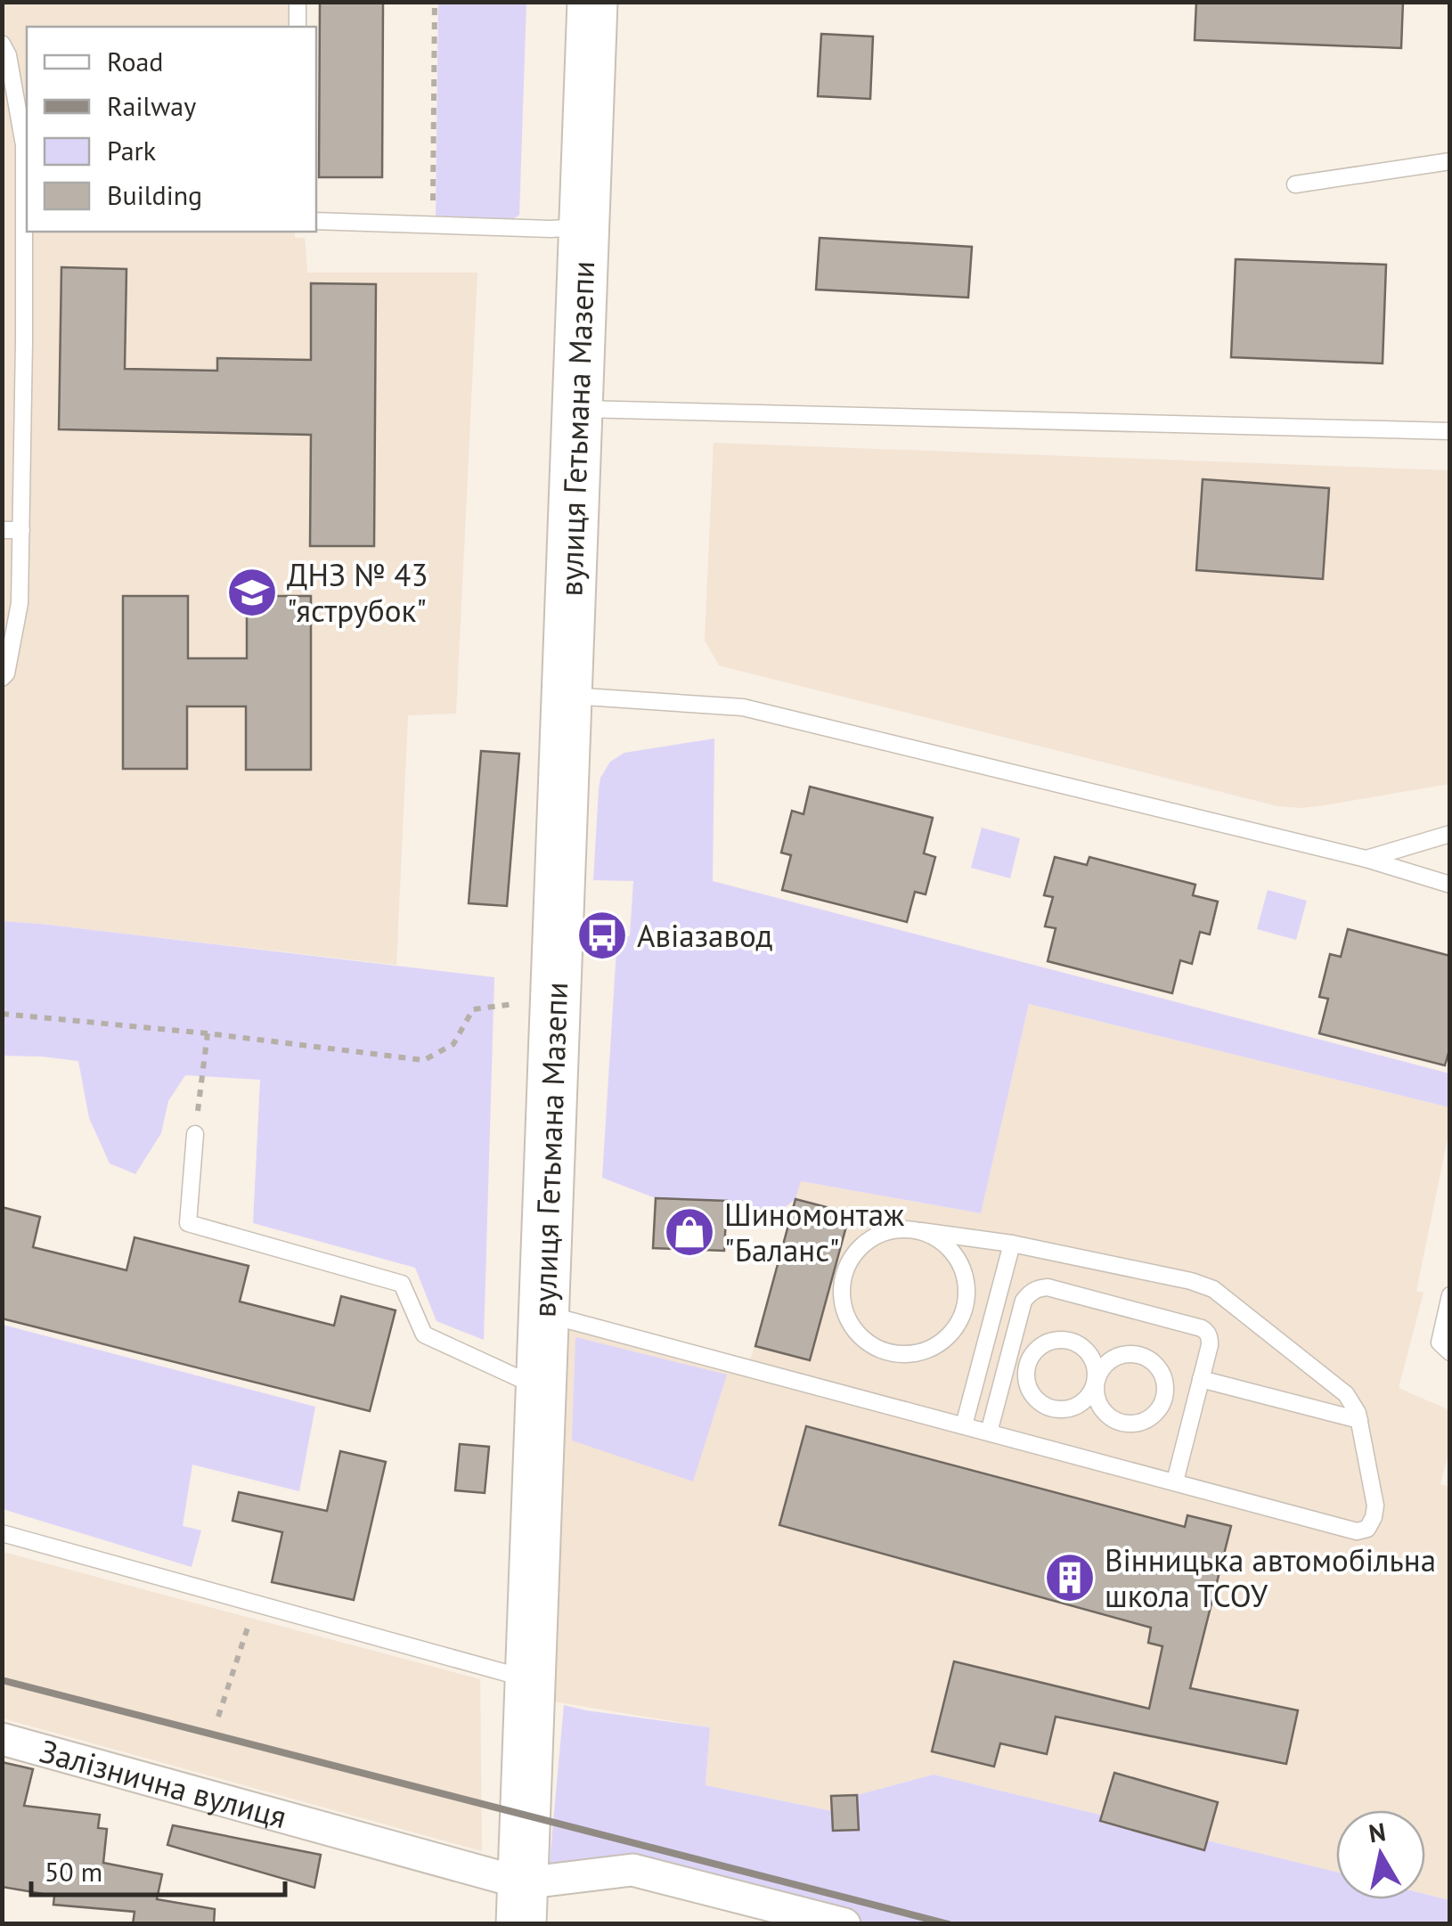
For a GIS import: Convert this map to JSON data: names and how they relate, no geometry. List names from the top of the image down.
{
  "streets": {
    "main road": ["вулиця Гетьмана Мазепи"],
    "street": ["Залізнична вулиця"]
  },
  "crossings": [
    ["вулиця Гетьмана Мазепи", "Залізнична вулиця"]
  ],
  "places": {
    "school or university": ["ДНЗ № 43 \"яструбок\""],
    "bus stop": ["Авіазавод"],
    "shop": ["Шиномонтаж \"Баланс\""],
    "building": ["Вінницька автомобільна школа ТСОУ"]
  },
  "legend": [
    "Road",
    "Railway",
    "Park",
    "Building"
  ],
  "scale_bar": "50 m",
  "north": "top"
}
